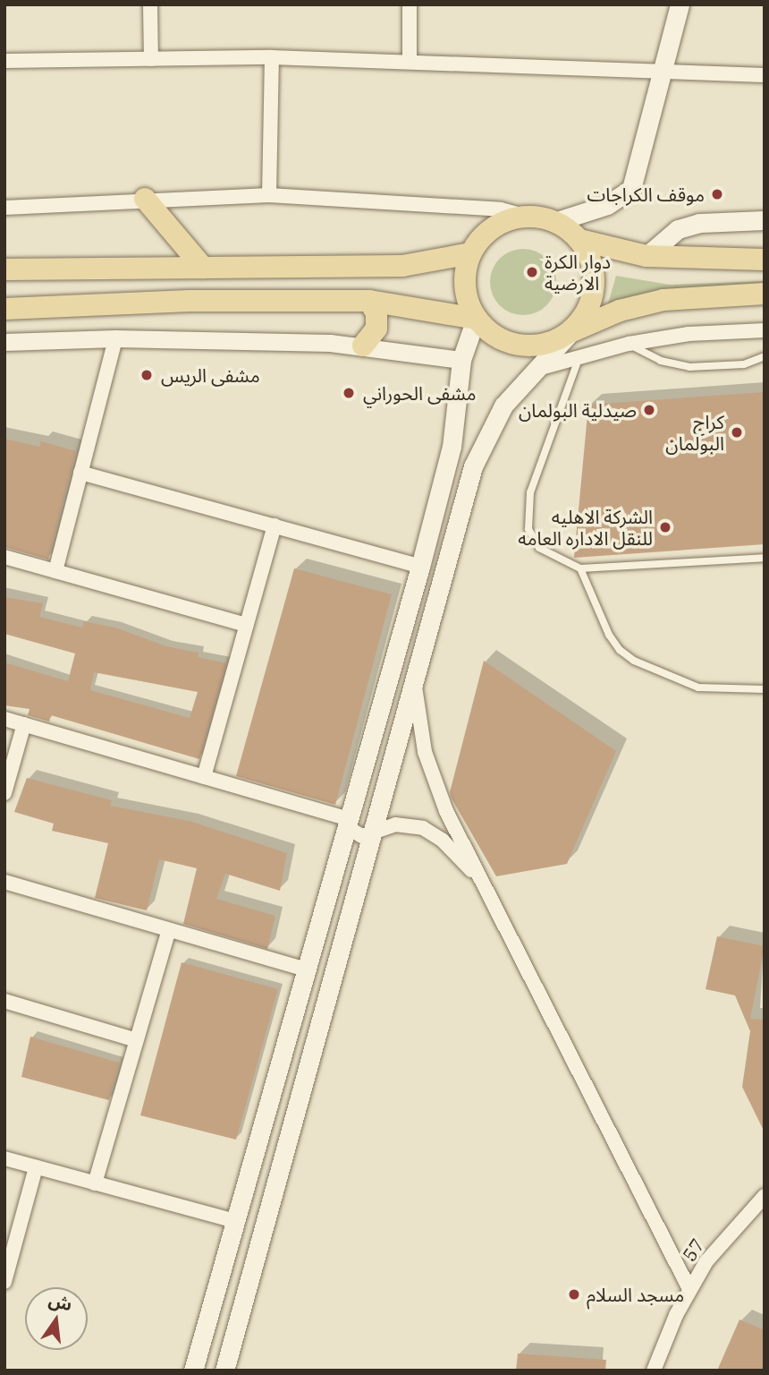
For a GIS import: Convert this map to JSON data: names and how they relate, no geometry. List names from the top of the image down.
{
  "streets": {
    "street": ["57"]
  },
  "places": [
    "موقف الكراجات",
    "دوار الكرة الارضية",
    "مشفى الريس",
    "مشفى الحوراني",
    "صيدلية البولمان",
    "كراج البولمان",
    "الشركة الاهليه للنقل الاداره العامه",
    "مسجد السلام"
  ],
  "north": "top"
}
